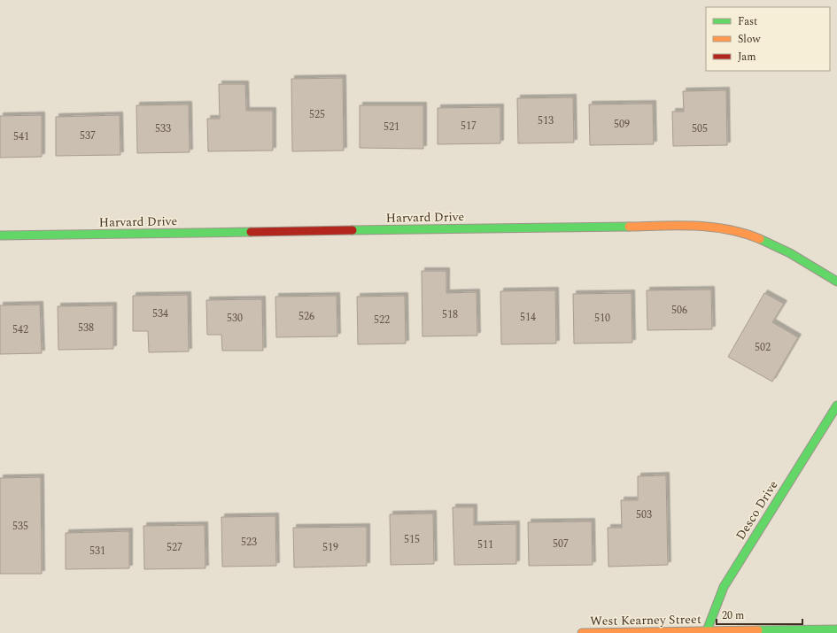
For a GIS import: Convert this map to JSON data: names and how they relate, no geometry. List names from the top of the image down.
{
  "streets": {
    "street": ["Harvard Drive", "Desco Drive", "West Kearney Street"]
  },
  "crossings": [
    ["Desco Drive", "West Kearney Street"]
  ],
  "house_numbers": [
    "525",
    "513",
    "509",
    "517",
    "521",
    "533",
    "505",
    "537",
    "541",
    "506",
    "534",
    "518",
    "526",
    "514",
    "530",
    "510",
    "522",
    "538",
    "542",
    "502",
    "503",
    "535",
    "515",
    "523",
    "507",
    "511",
    "527",
    "519",
    "531"
  ],
  "legend": ["Fast", "Slow", "Jam"],
  "scale_bar": "20 m"
}
